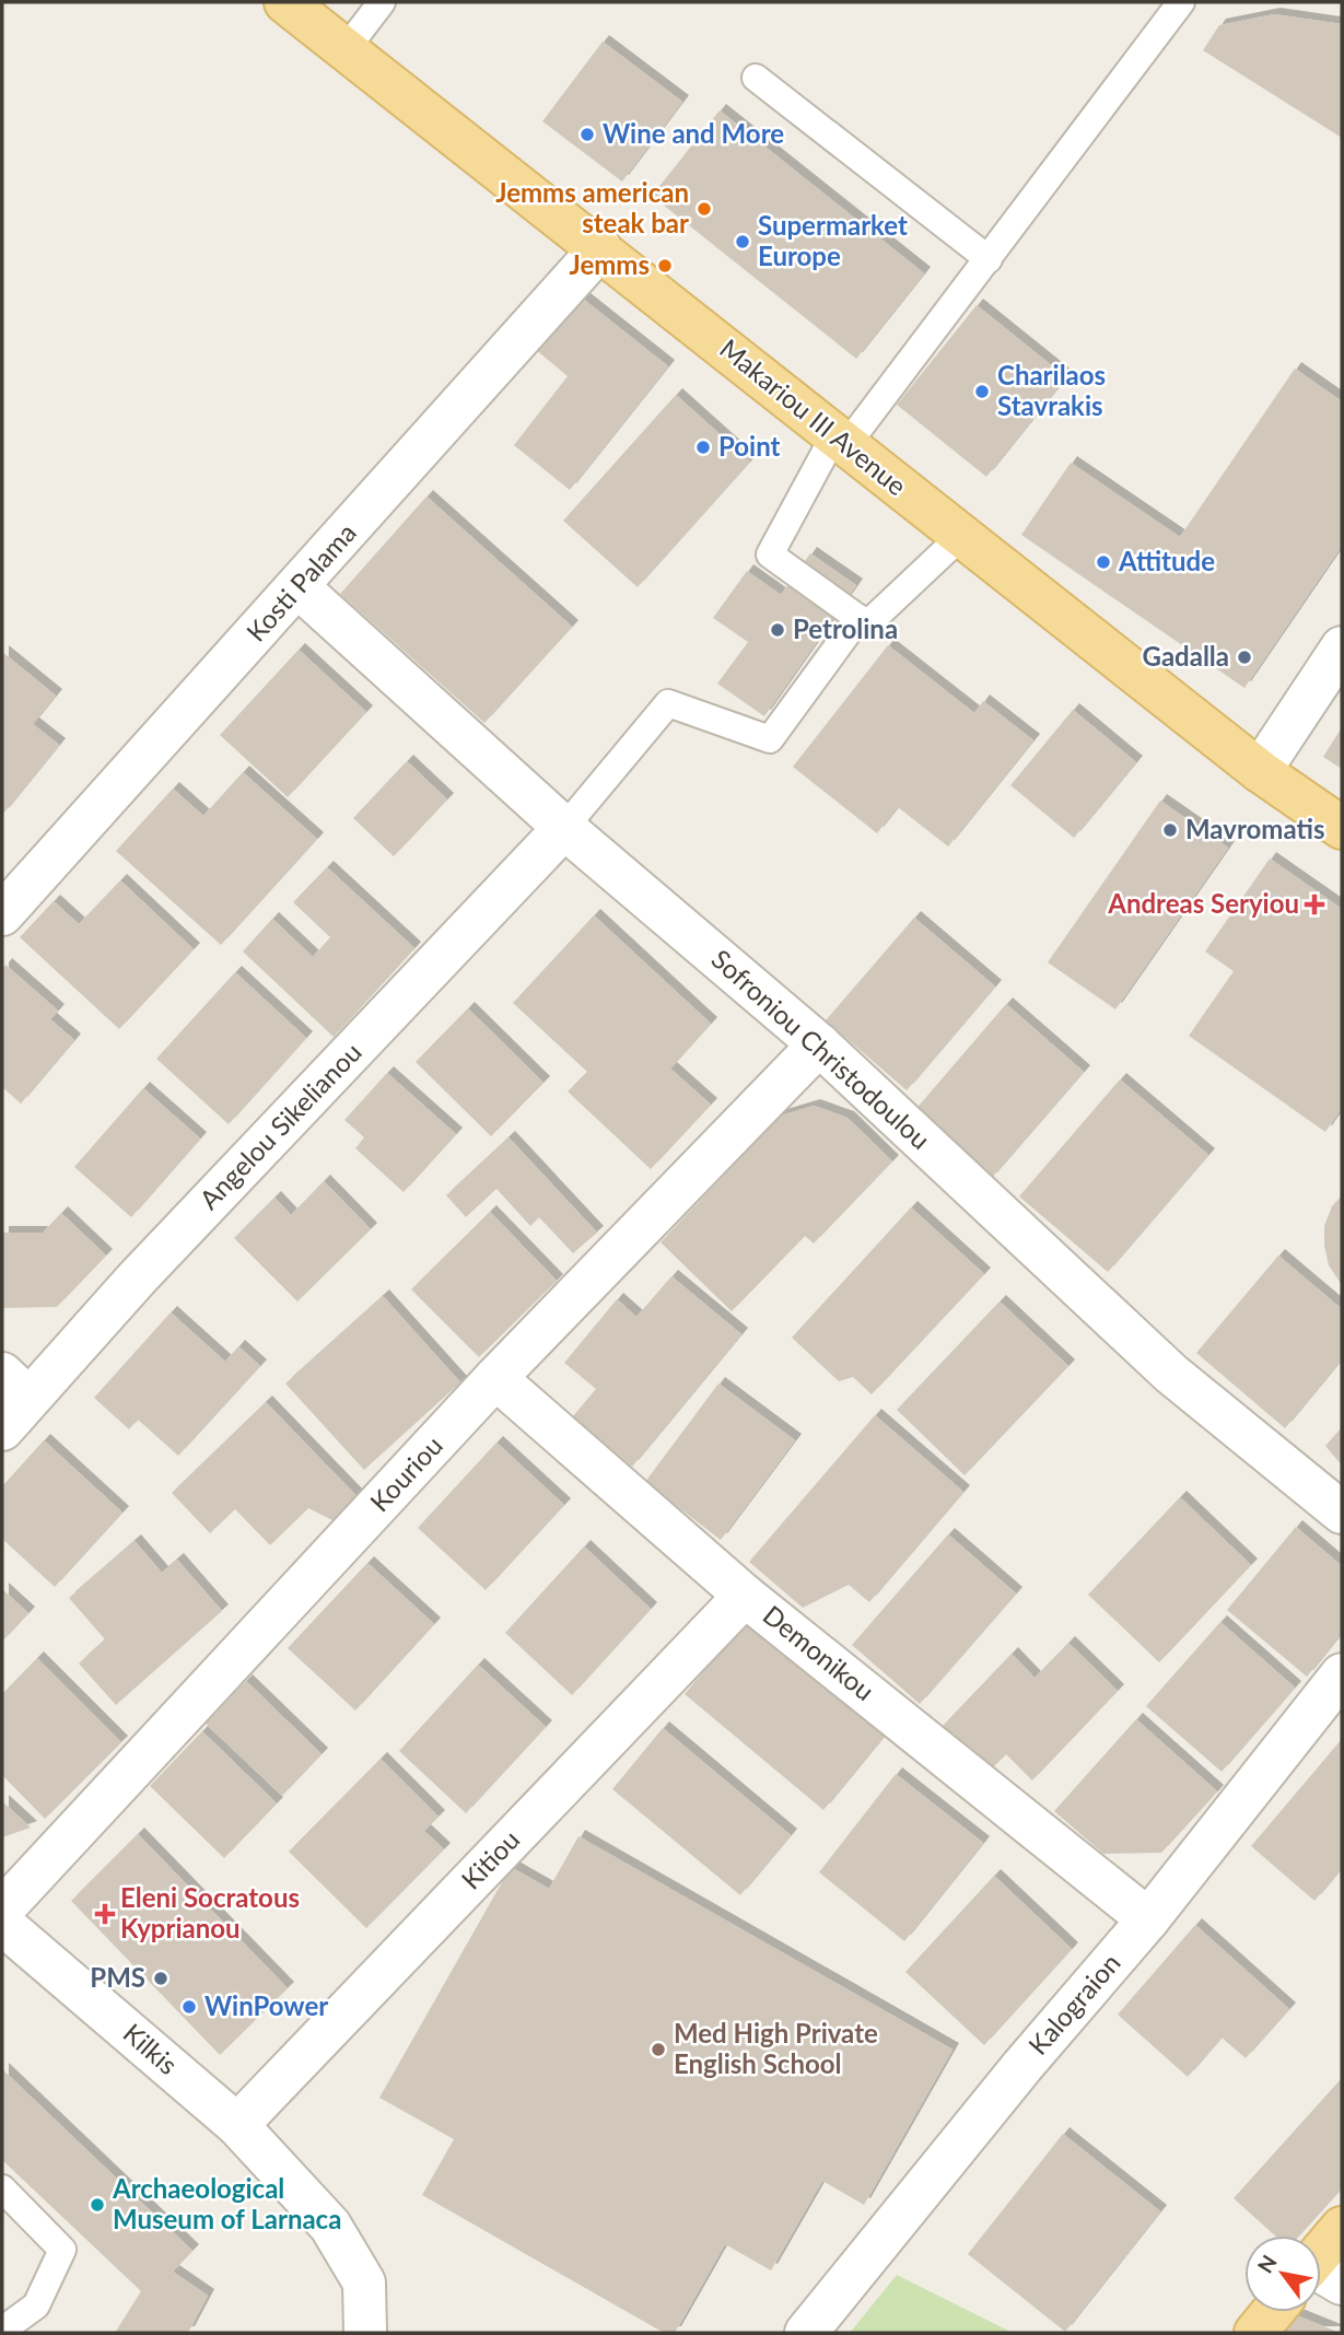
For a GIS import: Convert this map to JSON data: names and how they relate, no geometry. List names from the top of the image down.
{
  "streets": {
    "main road": ["Makariou III Avenue"],
    "street": [
      "Kosti Palama",
      "Sofroniou Christodoulou",
      "Angelou Sikelianou",
      "Kouriou",
      "Demonikou",
      "Kitiou",
      "Kalograion",
      "Kilkis"
    ]
  },
  "crossings": [
    ["Makariou III Avenue", "Kosti Palama"],
    ["Kosti Palama", "Sofroniou Christodoulou"],
    ["Sofroniou Christodoulou", "Angelou Sikelianou"],
    ["Sofroniou Christodoulou", "Kouriou"],
    ["Kouriou", "Demonikou"],
    ["Demonikou", "Kitiou"],
    ["Demonikou", "Kalograion"],
    ["Kitiou", "Kilkis"]
  ],
  "places": {
    "other": [
      "Wine and More",
      "Jemms american steak bar",
      "Supermarket Europe",
      "Jemms",
      "Charilaos Stavrakis",
      "Point",
      "Attitude",
      "Petrolina",
      "Gadalla",
      "Mavromatis",
      "PMS",
      "WinPower",
      "Med High Private English School",
      "Archaeological Museum of Larnaca"
    ],
    "health": ["Andreas Seryiou", "Eleni Socratous Kyprianou"]
  },
  "north": "top left"
}
